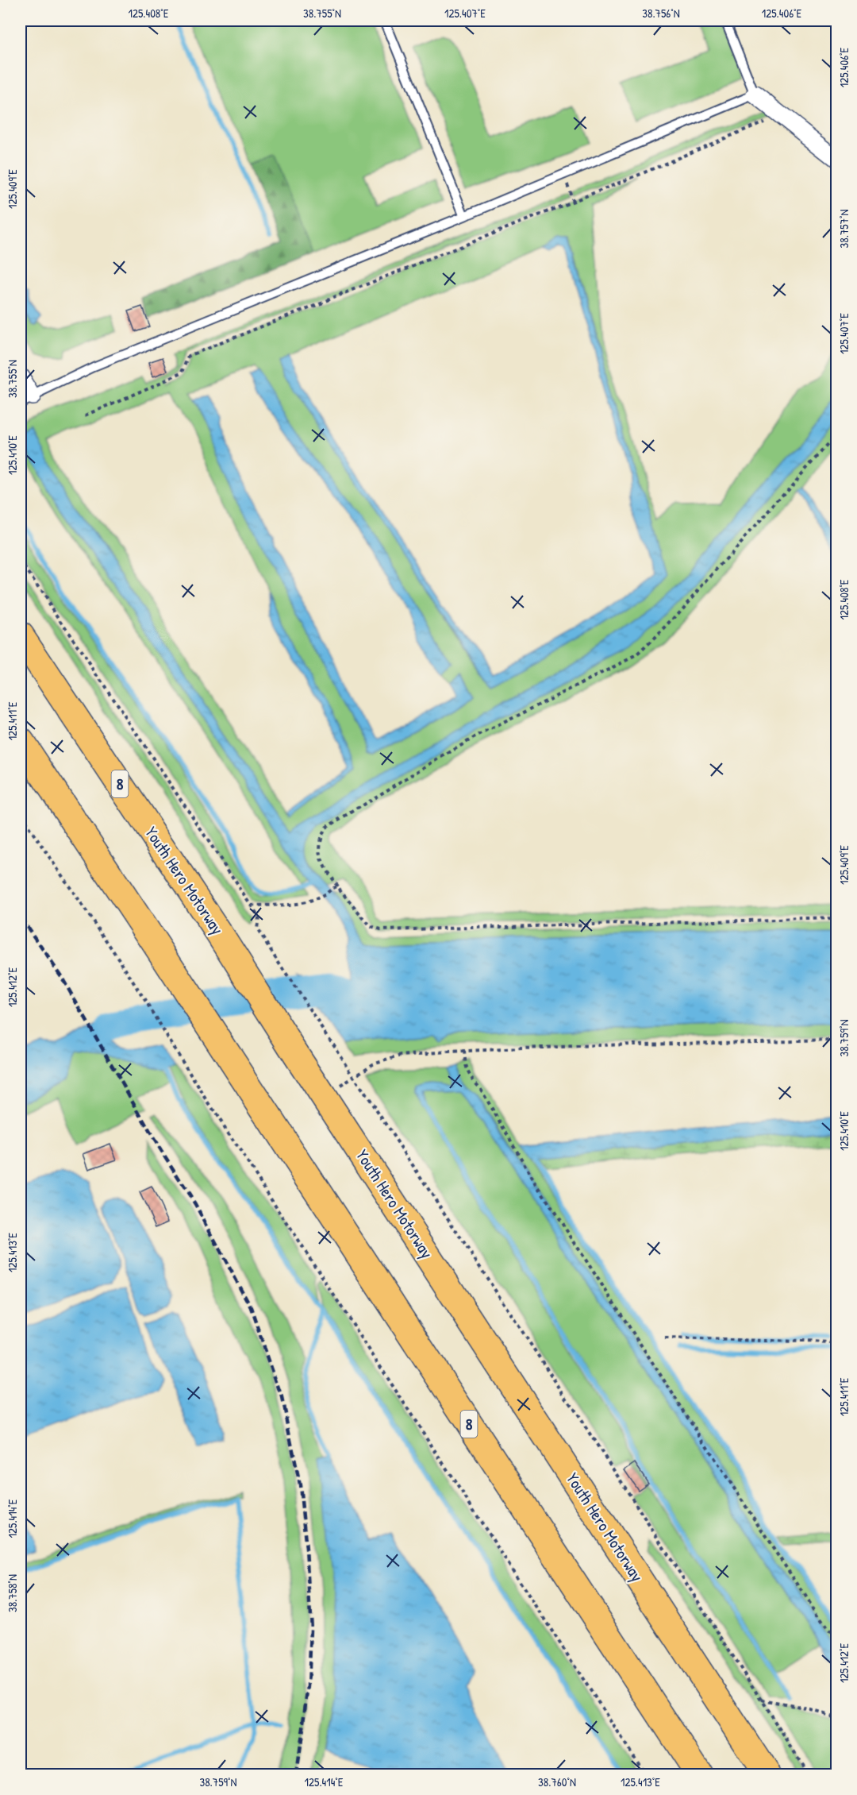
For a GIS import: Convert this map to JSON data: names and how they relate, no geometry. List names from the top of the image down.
{
  "streets": {
    "highway": ["8", "Youth Hero Motorway"]
  },
  "coordinates": [
    "125.408°E",
    "38.755°N",
    "125.407°E",
    "38.756°N",
    "125.406°E",
    "125.409°E",
    "38.757°N",
    "125.410°E",
    "125.411°E",
    "125.412°E",
    "38.759°N",
    "125.413°E",
    "125.414°E",
    "38.758°N",
    "38.760°N"
  ]
}
